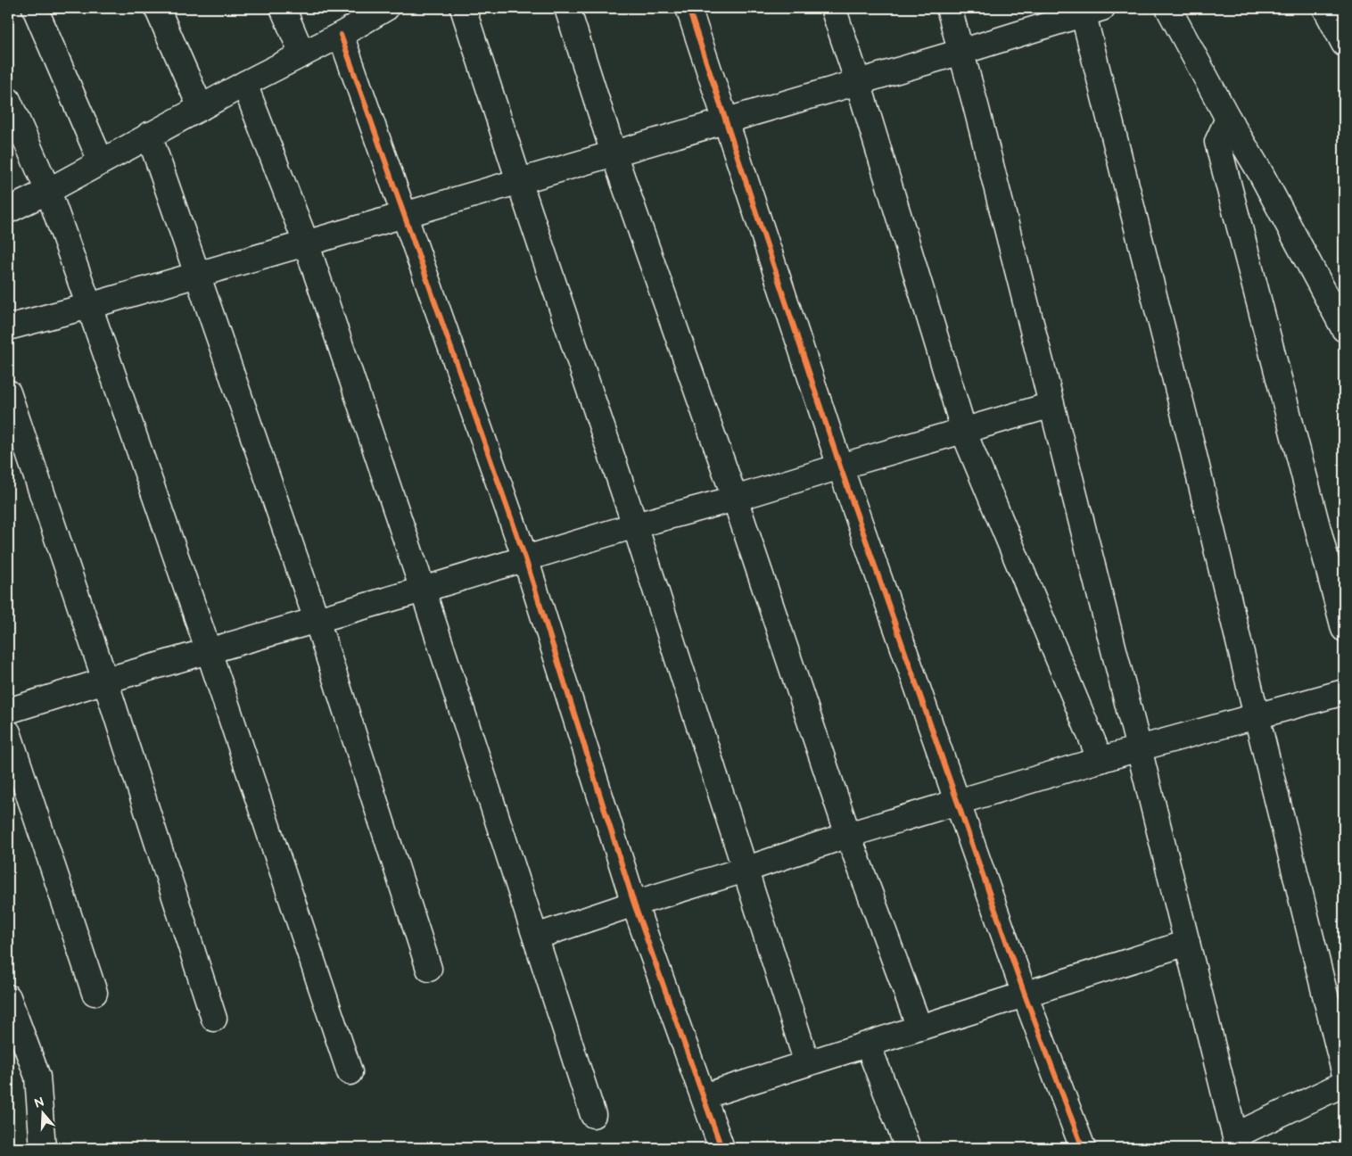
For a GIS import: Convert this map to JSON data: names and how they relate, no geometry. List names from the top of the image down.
{
  "north": "top"
}
